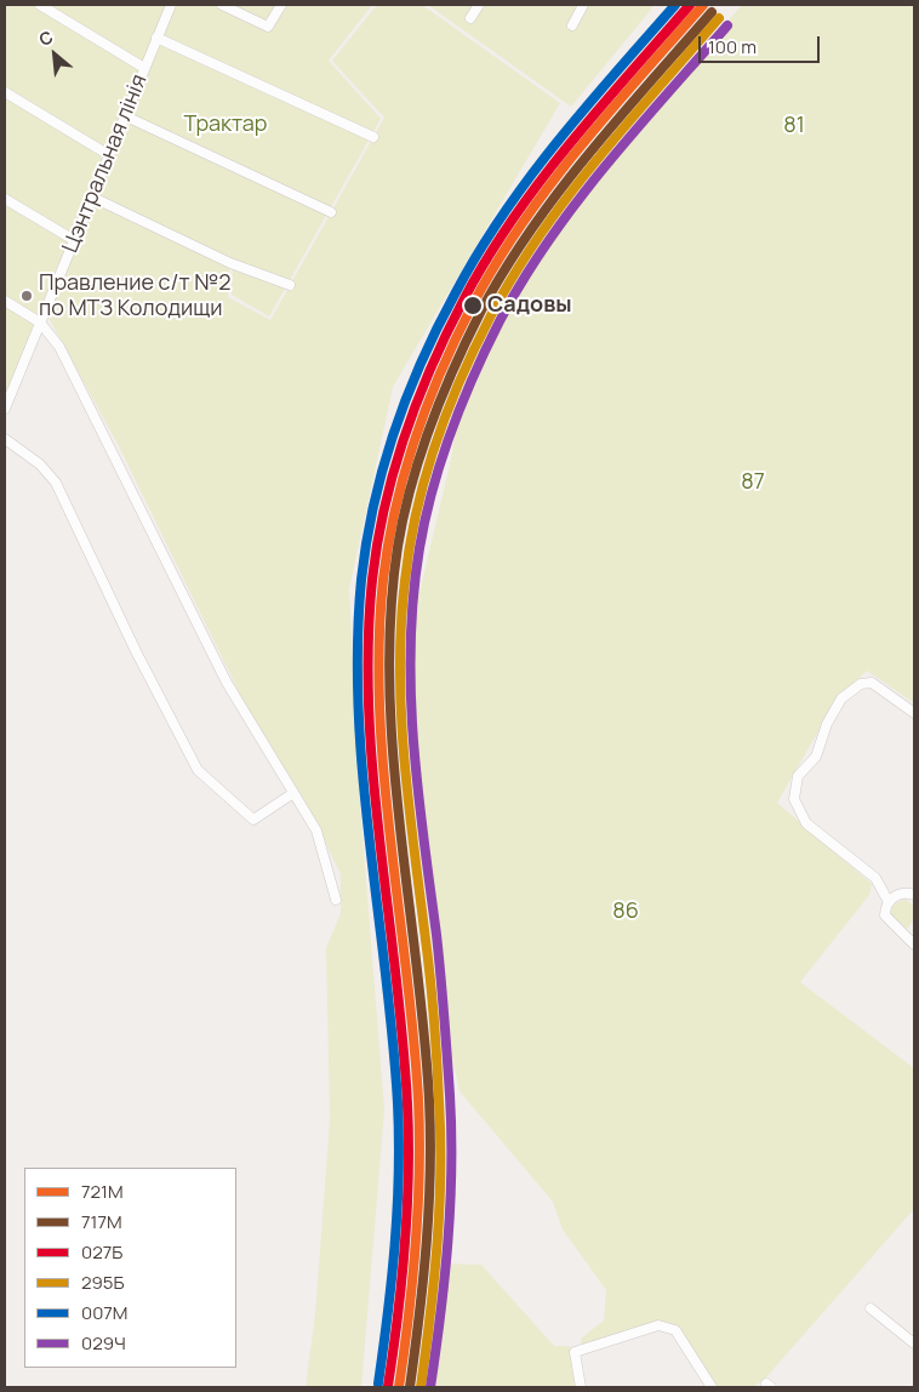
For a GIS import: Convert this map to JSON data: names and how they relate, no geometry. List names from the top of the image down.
{
  "streets": {
    "street": ["Цэнтральная лінія"]
  },
  "parks": [
    "Трактар",
    "81",
    "87",
    "86"
  ],
  "places": ["Правление с/т №2 по МТЗ Колодищи", "Садовы"],
  "lines": [
    "transit line 721М",
    "transit line 027Б",
    "transit line 007М",
    "transit line 717М",
    "transit line 295Б",
    "transit line 029Ч"
  ],
  "legend": [
    "721М",
    "717М",
    "027Б",
    "295Б",
    "007М",
    "029Ч"
  ],
  "scale_bar": "100 m",
  "north": "top left"
}
